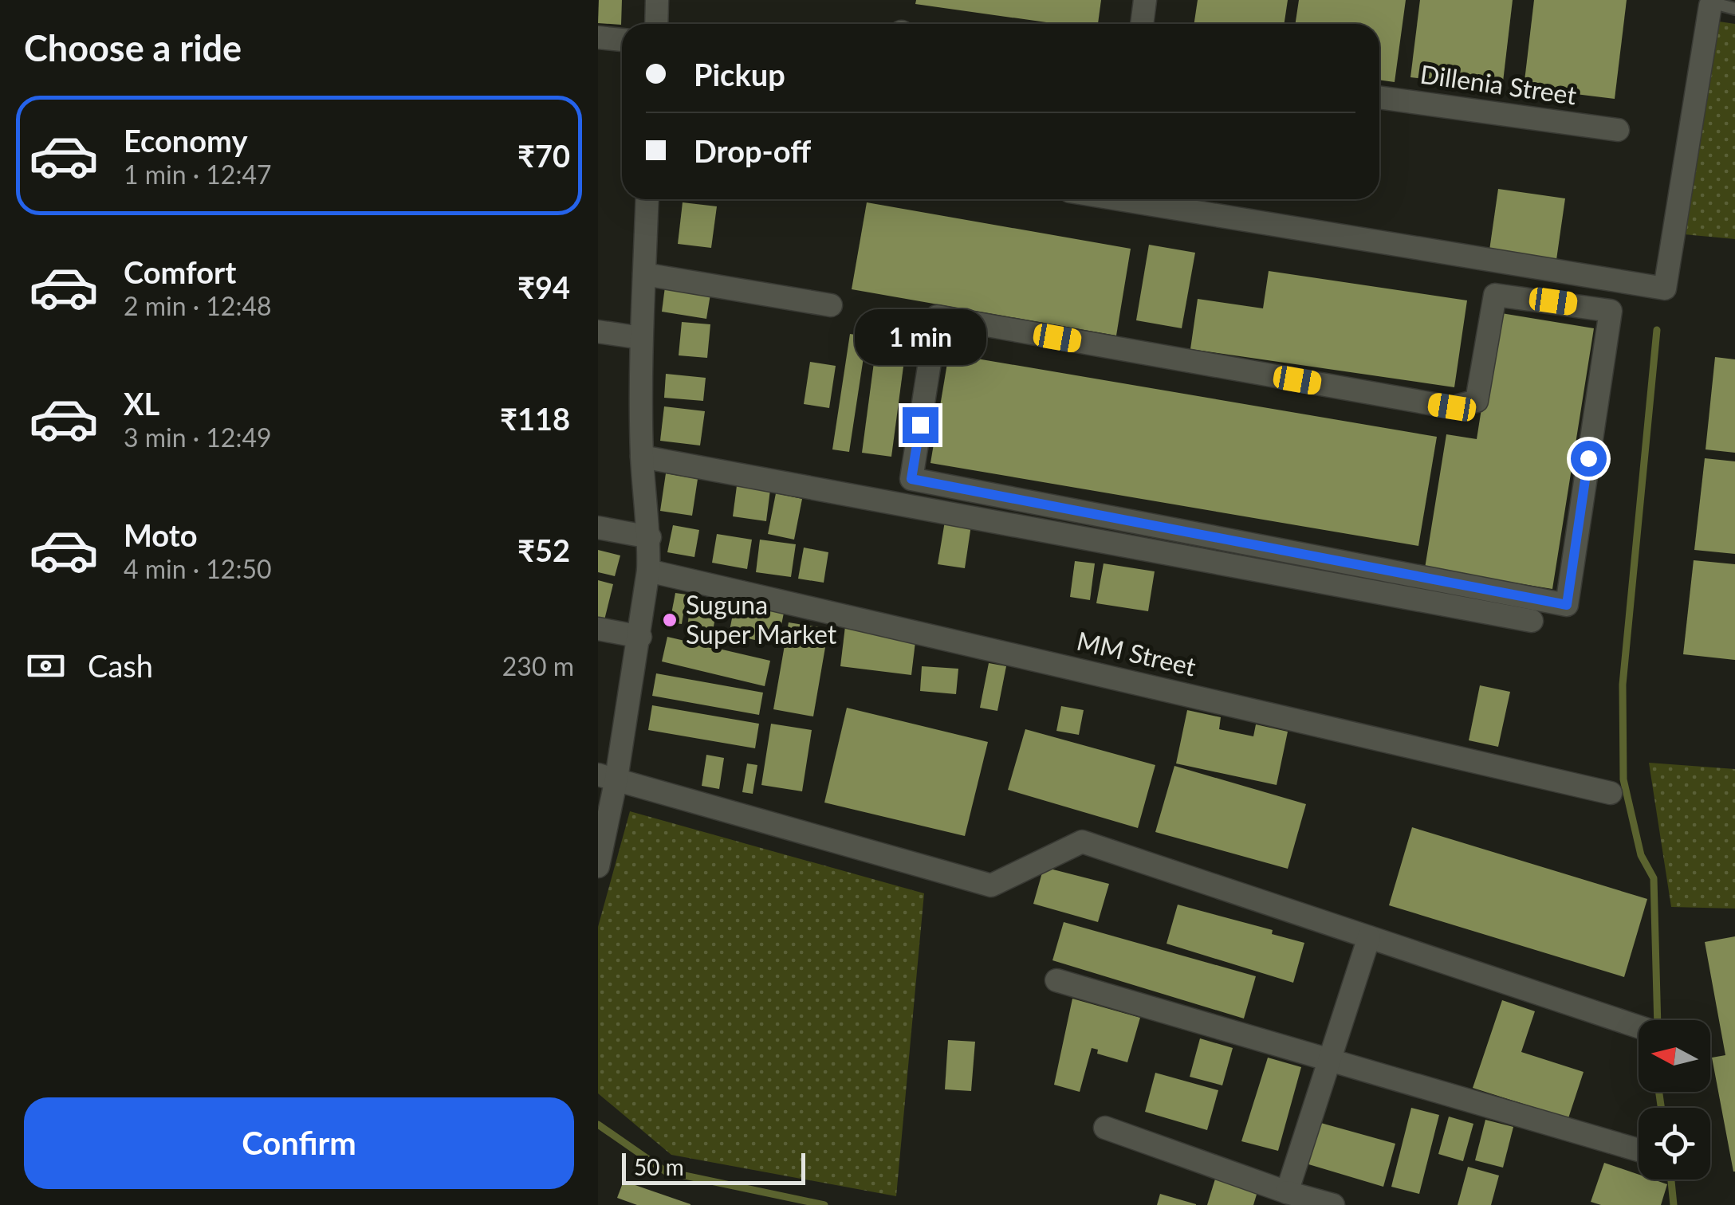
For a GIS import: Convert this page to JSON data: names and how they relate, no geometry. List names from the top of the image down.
{
  "streets": {
    "street": ["Dillenia Street", "MM Street"]
  },
  "places": ["Suguna Super Market"],
  "scale_bar": "50 m",
  "north": "left",
  "page": {
    "heading": "Choose a ride",
    "banner": ["Pickup", "Drop-off"],
    "list": [
      {
        "name": "Economy",
        "note": "1 min · 12:47",
        "value": "₹70"
      },
      {
        "name": "Comfort",
        "note": "2 min · 12:48",
        "value": "₹94"
      },
      {
        "name": "XL",
        "note": "3 min · 12:49",
        "value": "₹118"
      },
      {
        "name": "Moto",
        "note": "4 min · 12:50",
        "value": "₹52"
      }
    ],
    "bubble": "1 min",
    "pay": ["Cash", "230 m"],
    "buttons": "Confirm",
    "scale": "50 m"
  }
}
